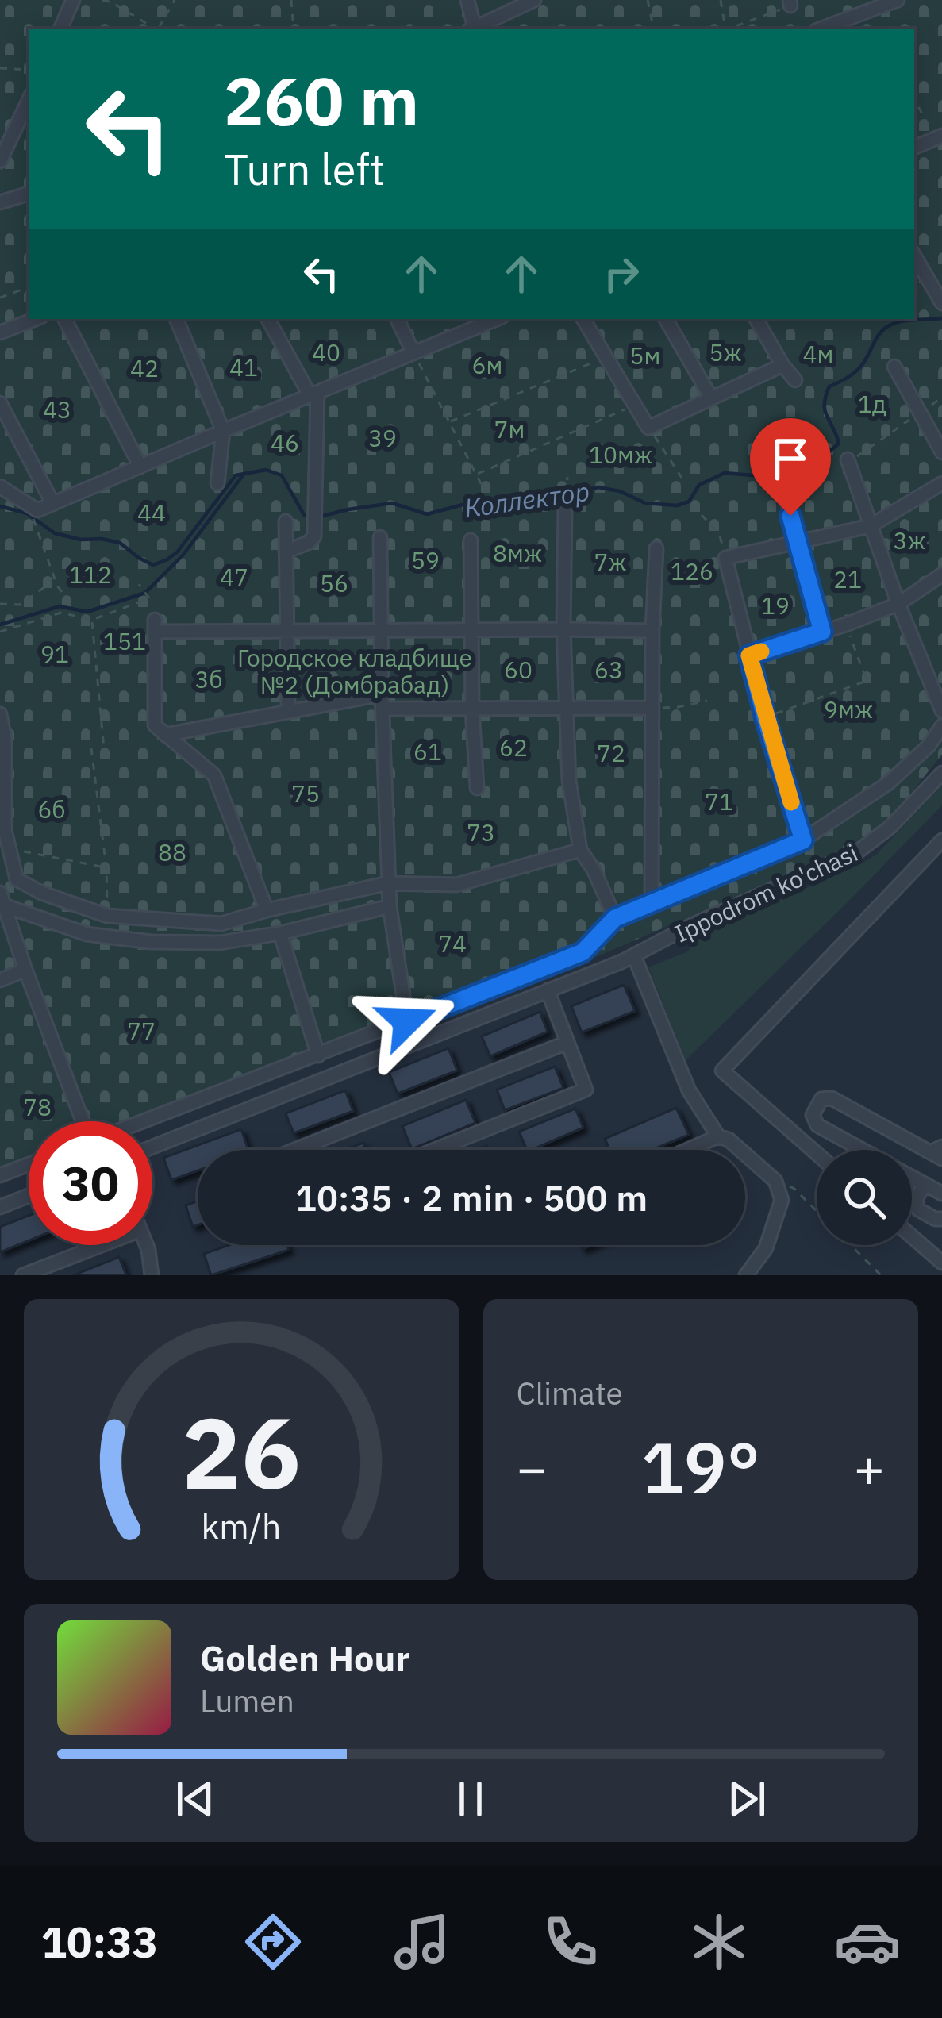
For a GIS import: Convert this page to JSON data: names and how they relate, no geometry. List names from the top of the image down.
{
  "streets": {
    "street": ["Ippodrom ko'chasi"]
  },
  "water": ["Коллектор"],
  "parks": [
    "40",
    "5ж",
    "4м",
    "5м",
    "6м",
    "41",
    "42",
    "1д",
    "43",
    "7м",
    "39",
    "46",
    "10мж",
    "44",
    "3ж",
    "8мж",
    "59",
    "7ж",
    "126",
    "112",
    "47",
    "21",
    "56",
    "19",
    "151",
    "91",
    "Городское кладбище №2 (Домбрабад)",
    "60",
    "63",
    "3б",
    "9мж",
    "62",
    "61",
    "72",
    "75",
    "71",
    "6б",
    "73",
    "88",
    "74",
    "77",
    "78"
  ],
  "page": {
    "turn": ["260 m", "Turn left"],
    "limit": "30",
    "trip": "10:35 · 2 min · 500 m",
    "tile": "Climate",
    "heat": ["−", "19°", "+"],
    "song": ["Golden Hour", "Lumen"],
    "tabs": "10:33",
    "gauge": ["26", "km/h"]
  }
}
